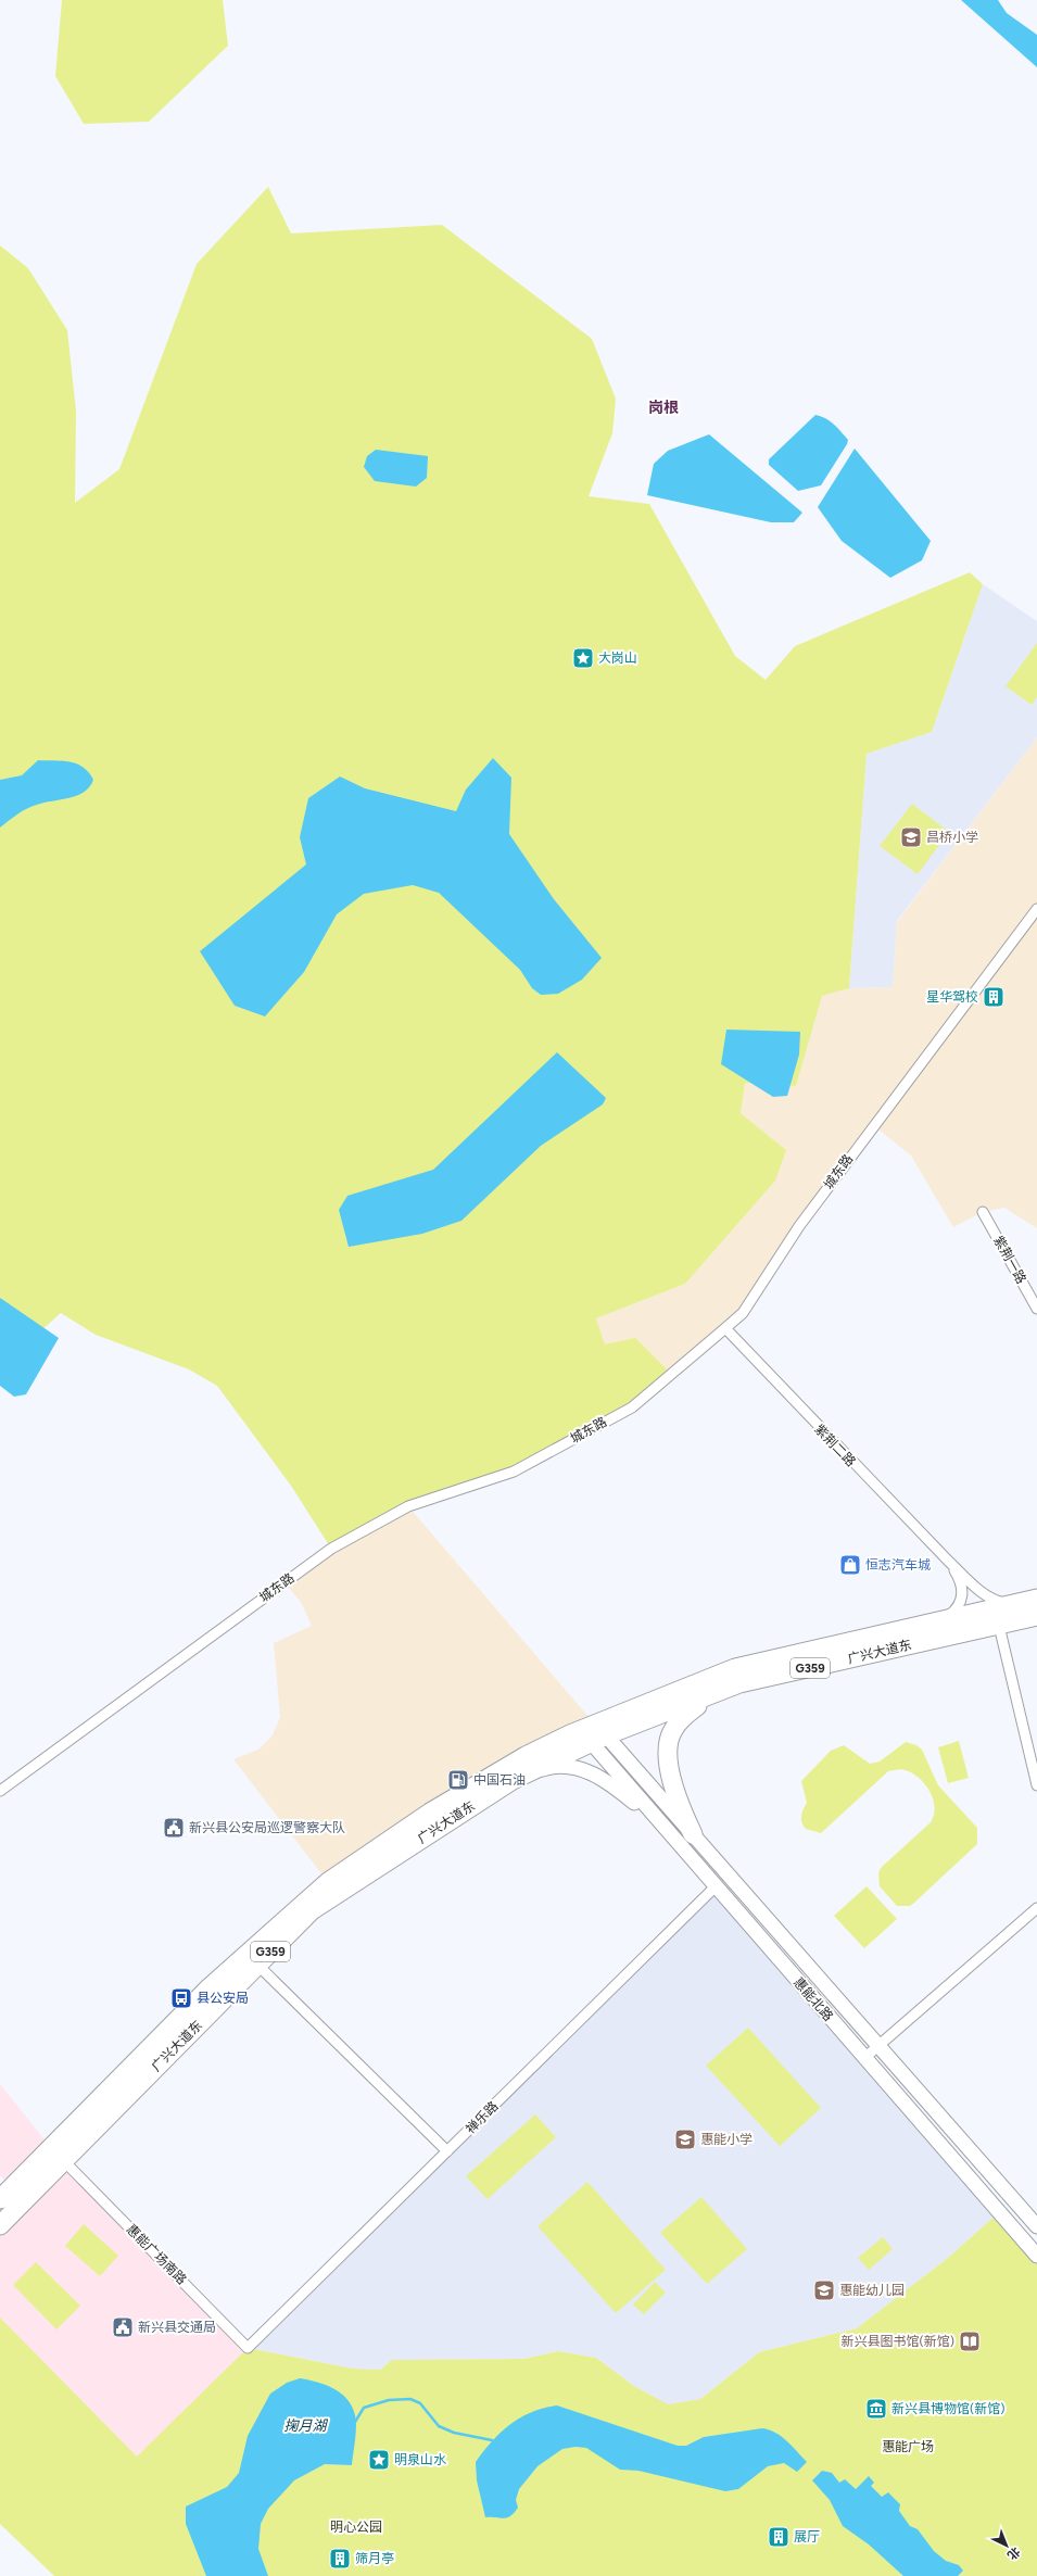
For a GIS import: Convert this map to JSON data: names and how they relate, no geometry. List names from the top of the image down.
{
  "streets": {
    "highway": ["广兴大道东", "G359"],
    "street": [
      "城东路",
      "紫荆一路",
      "紫荆二路",
      "惠能北路",
      "禅乐路",
      "惠能广场南路"
    ]
  },
  "crossings": [
    ["城东路", "紫荆二路"],
    ["紫荆二路", "广兴大道东"],
    ["广兴大道东", "惠能北路"],
    ["广兴大道东", "惠能广场南路"],
    ["惠能北路", "禅乐路"],
    ["禅乐路", "惠能广场南路"]
  ],
  "districts": ["岗根"],
  "water": ["掬月湖"],
  "parks": ["惠能广场", "明心公园"],
  "places": {
    "place": ["大岗山", "明泉山水"],
    "school or university": ["昌桥小学", "惠能小学", "惠能幼儿园"],
    "building": ["星华驾校", "展厅", "筛月亭"],
    "shop": ["恒志汽车城"],
    "fuel station": ["中国石油"],
    "public building": ["新兴县公安局巡逻警察大队", "新兴县交通局"],
    "bus stop": ["县公安局"],
    "library": ["新兴县图书馆(新馆)"],
    "museum": ["新兴县博物馆(新馆)"]
  },
  "north": "bottom right"
}
